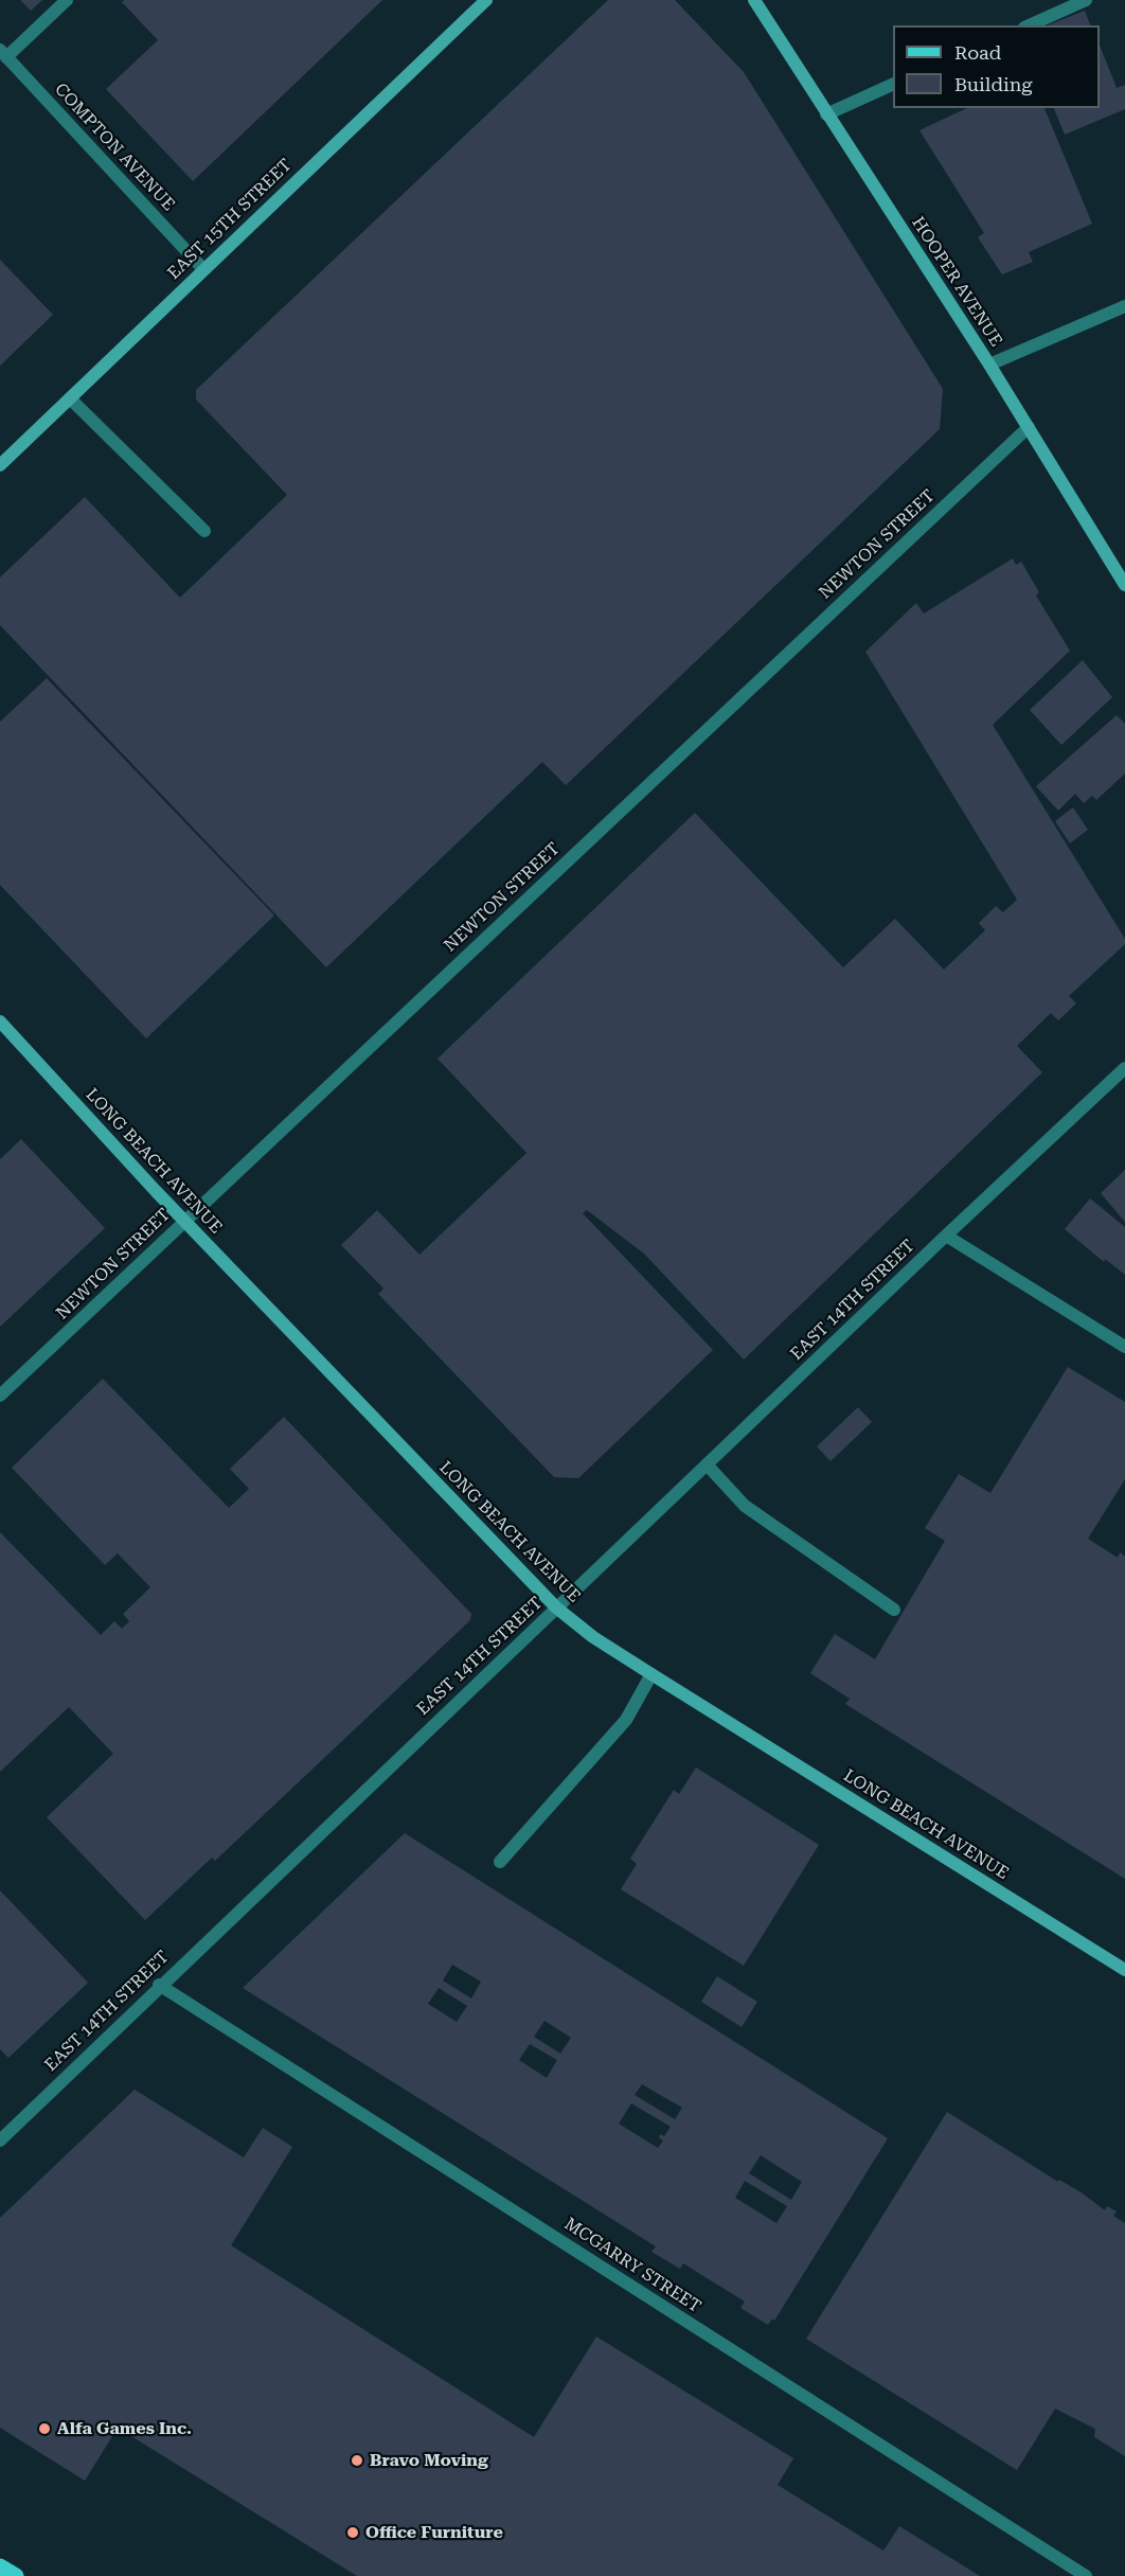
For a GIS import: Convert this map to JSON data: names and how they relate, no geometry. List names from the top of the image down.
{
  "streets": {
    "street": [
      "COMPTON AVENUE",
      "EAST 15TH STREET",
      "HOOPER AVENUE",
      "NEWTON STREET",
      "LONG BEACH AVENUE",
      "EAST 14TH STREET",
      "MCGARRY STREET"
    ]
  },
  "crossings": [
    ["COMPTON AVENUE", "EAST 15TH STREET"],
    ["HOOPER AVENUE", "NEWTON STREET"],
    ["NEWTON STREET", "LONG BEACH AVENUE"],
    ["LONG BEACH AVENUE", "EAST 14TH STREET"],
    ["EAST 14TH STREET", "MCGARRY STREET"]
  ],
  "places": ["Alfa Games Inc.", "Bravo Moving", "Office Furniture"],
  "legend": ["Road", "Building"]
}
